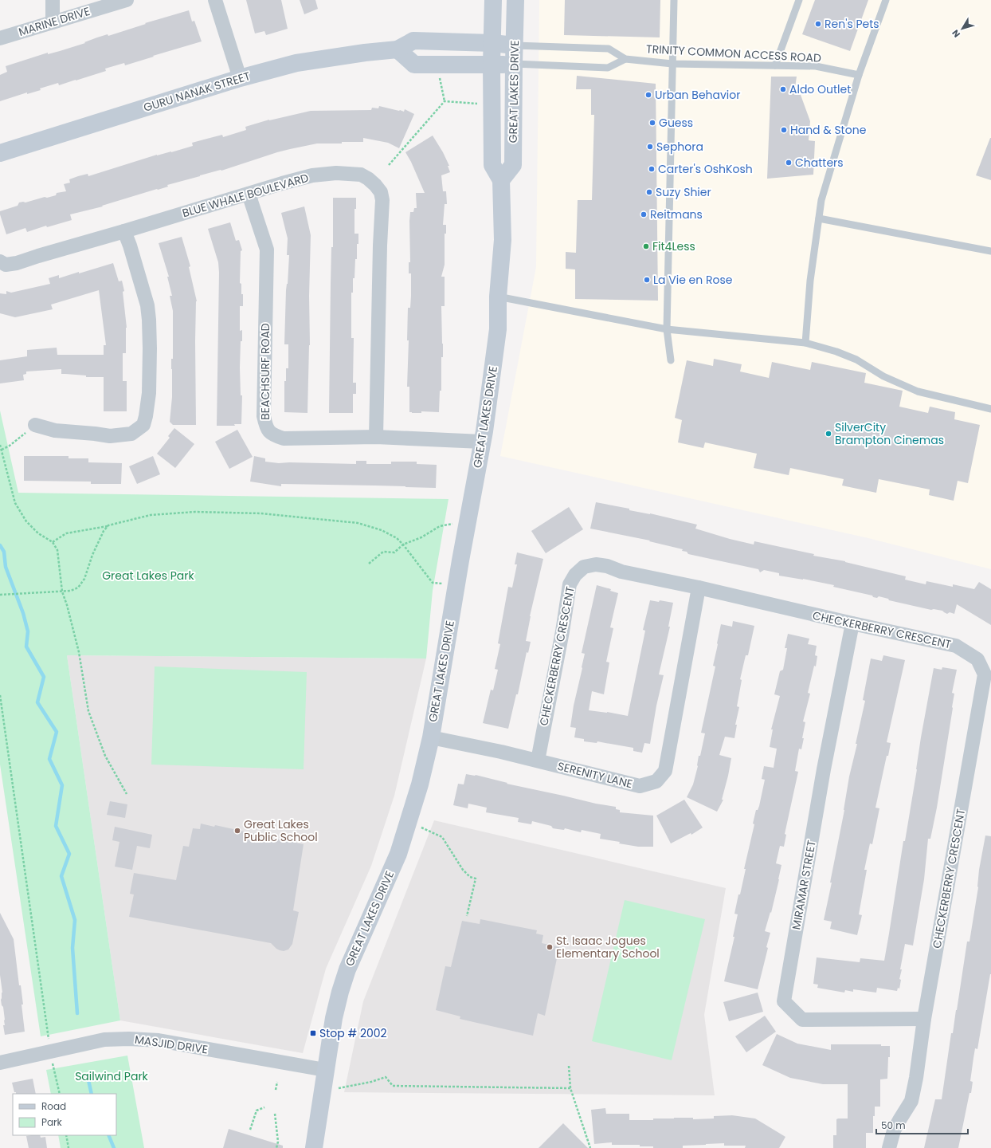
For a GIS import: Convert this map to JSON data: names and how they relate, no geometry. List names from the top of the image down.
{
  "streets": {
    "street": [
      "MARINE DRIVE",
      "GURU NANAK STREET",
      "GREAT LAKES DRIVE",
      "BLUE WHALE BOULEVARD",
      "BEACHSURF ROAD",
      "CHECKERBERRY CRESCENT",
      "SERENITY LANE",
      "MIRAMAR STREET",
      "MASJID DRIVE"
    ],
    "lane": ["TRINITY COMMON ACCESS ROAD"]
  },
  "crossings": [
    ["TRINITY COMMON ACCESS ROAD", "GURU NANAK STREET"],
    ["TRINITY COMMON ACCESS ROAD", "GREAT LAKES DRIVE"],
    ["GURU NANAK STREET", "GREAT LAKES DRIVE"],
    ["GREAT LAKES DRIVE", "BEACHSURF ROAD"],
    ["GREAT LAKES DRIVE", "SERENITY LANE"],
    ["GREAT LAKES DRIVE", "MASJID DRIVE"],
    ["BLUE WHALE BOULEVARD", "BEACHSURF ROAD"],
    ["CHECKERBERRY CRESCENT", "SERENITY LANE"],
    ["CHECKERBERRY CRESCENT", "MIRAMAR STREET"]
  ],
  "parks": ["Great Lakes Park", "Sailwind Park"],
  "places": {
    "other": [
      "Ren's Pets",
      "Aldo Outlet",
      "Urban Behavior",
      "Guess",
      "Hand & Stone",
      "Sephora",
      "Chatters",
      "Carter's OshKosh",
      "Suzy Shier",
      "Reitmans",
      "Fit4Less",
      "La Vie en Rose",
      "SilverCity Brampton Cinemas",
      "Great Lakes Public School",
      "St. Isaac Jogues Elementary School"
    ],
    "transit": ["Stop # 2002"]
  },
  "legend": ["Road", "Park"],
  "scale_bar": "50 m",
  "north": "bottom left"
}
